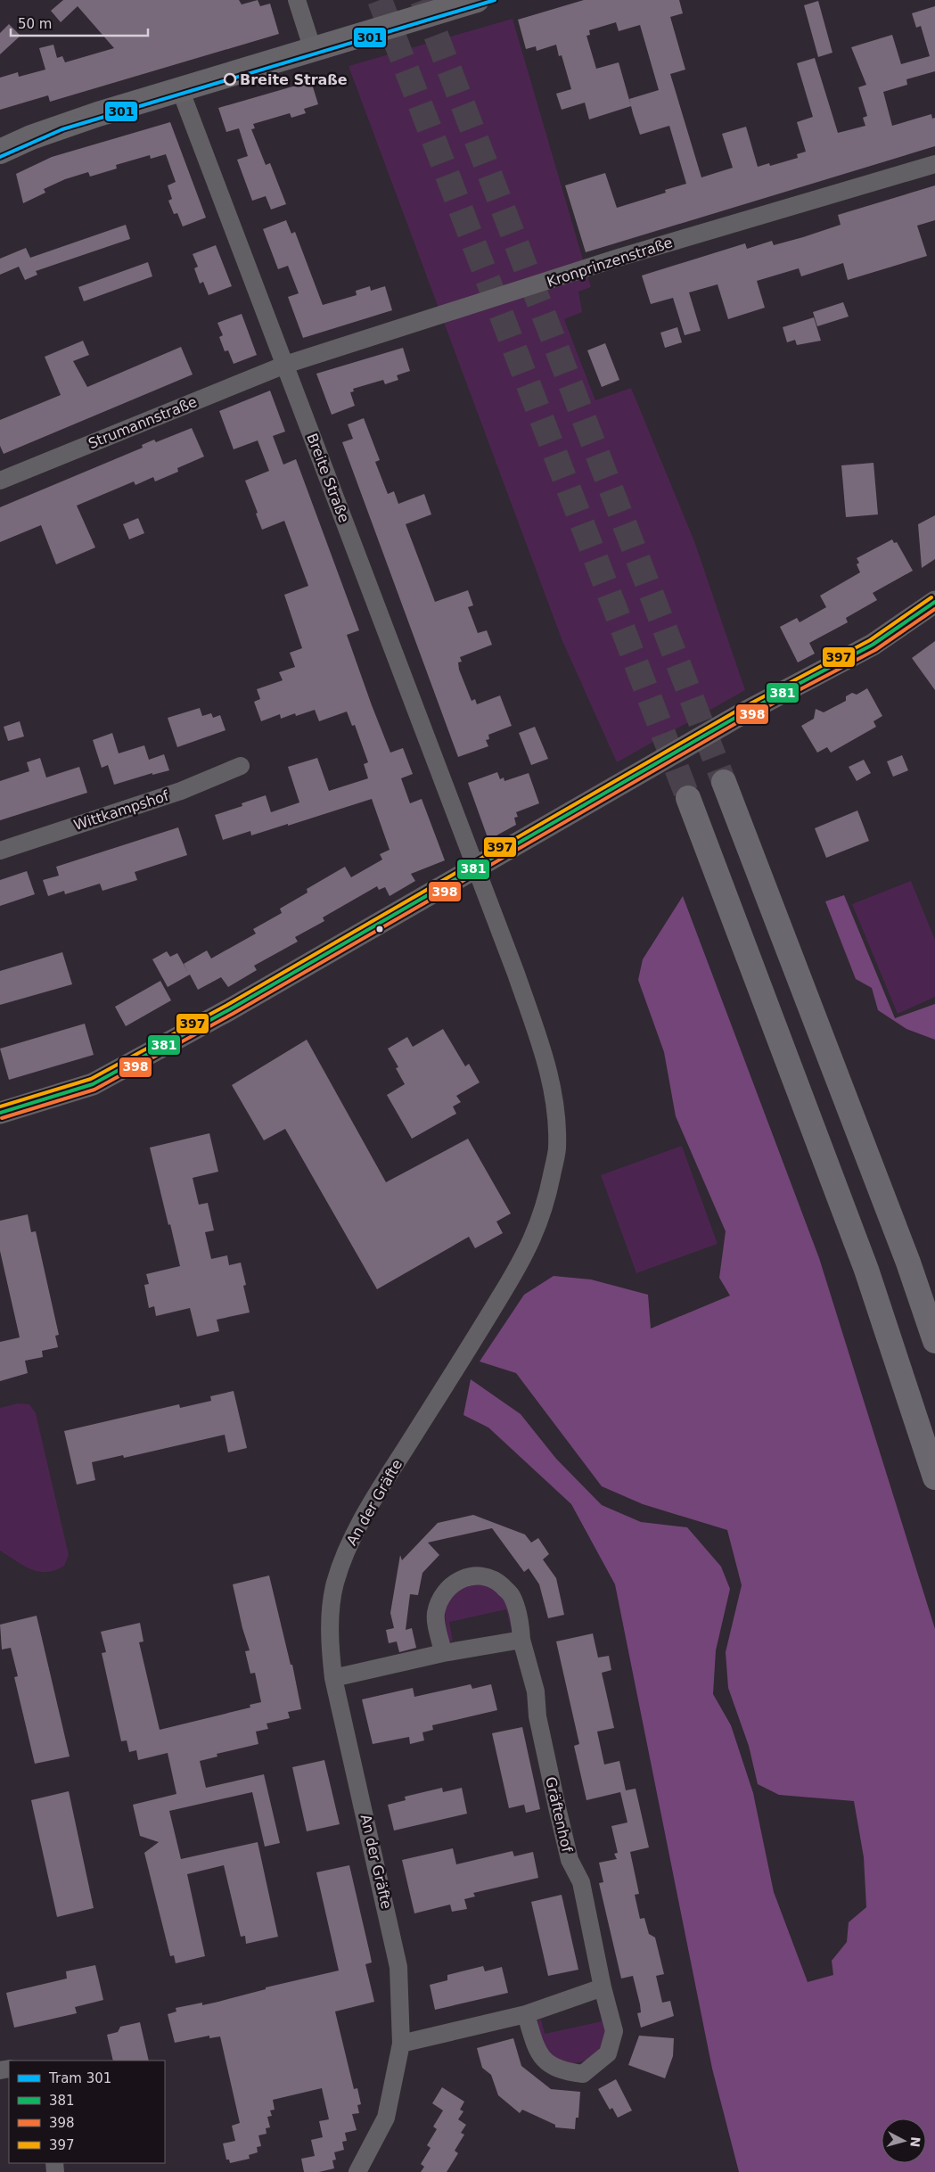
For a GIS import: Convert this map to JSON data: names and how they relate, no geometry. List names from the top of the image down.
{
  "streets": {
    "street": [
      "Kronprinzenstraße",
      "Strumannstraße",
      "Breite Straße",
      "Wittkampshof",
      "An der Gräfte",
      "Gräftenhof"
    ]
  },
  "crossings": [
    ["Kronprinzenstraße", "Strumannstraße"],
    ["Kronprinzenstraße", "Breite Straße"],
    ["Strumannstraße", "Breite Straße"],
    ["Breite Straße", "An der Gräfte"]
  ],
  "places": ["Breite Straße"],
  "lines": [
    "tram line 301",
    "transit line 397",
    "transit line 381",
    "transit line 398"
  ],
  "legend": [
    "Tram 301",
    "381",
    "398",
    "397"
  ],
  "scale_bar": "50 m",
  "north": "right"
}
